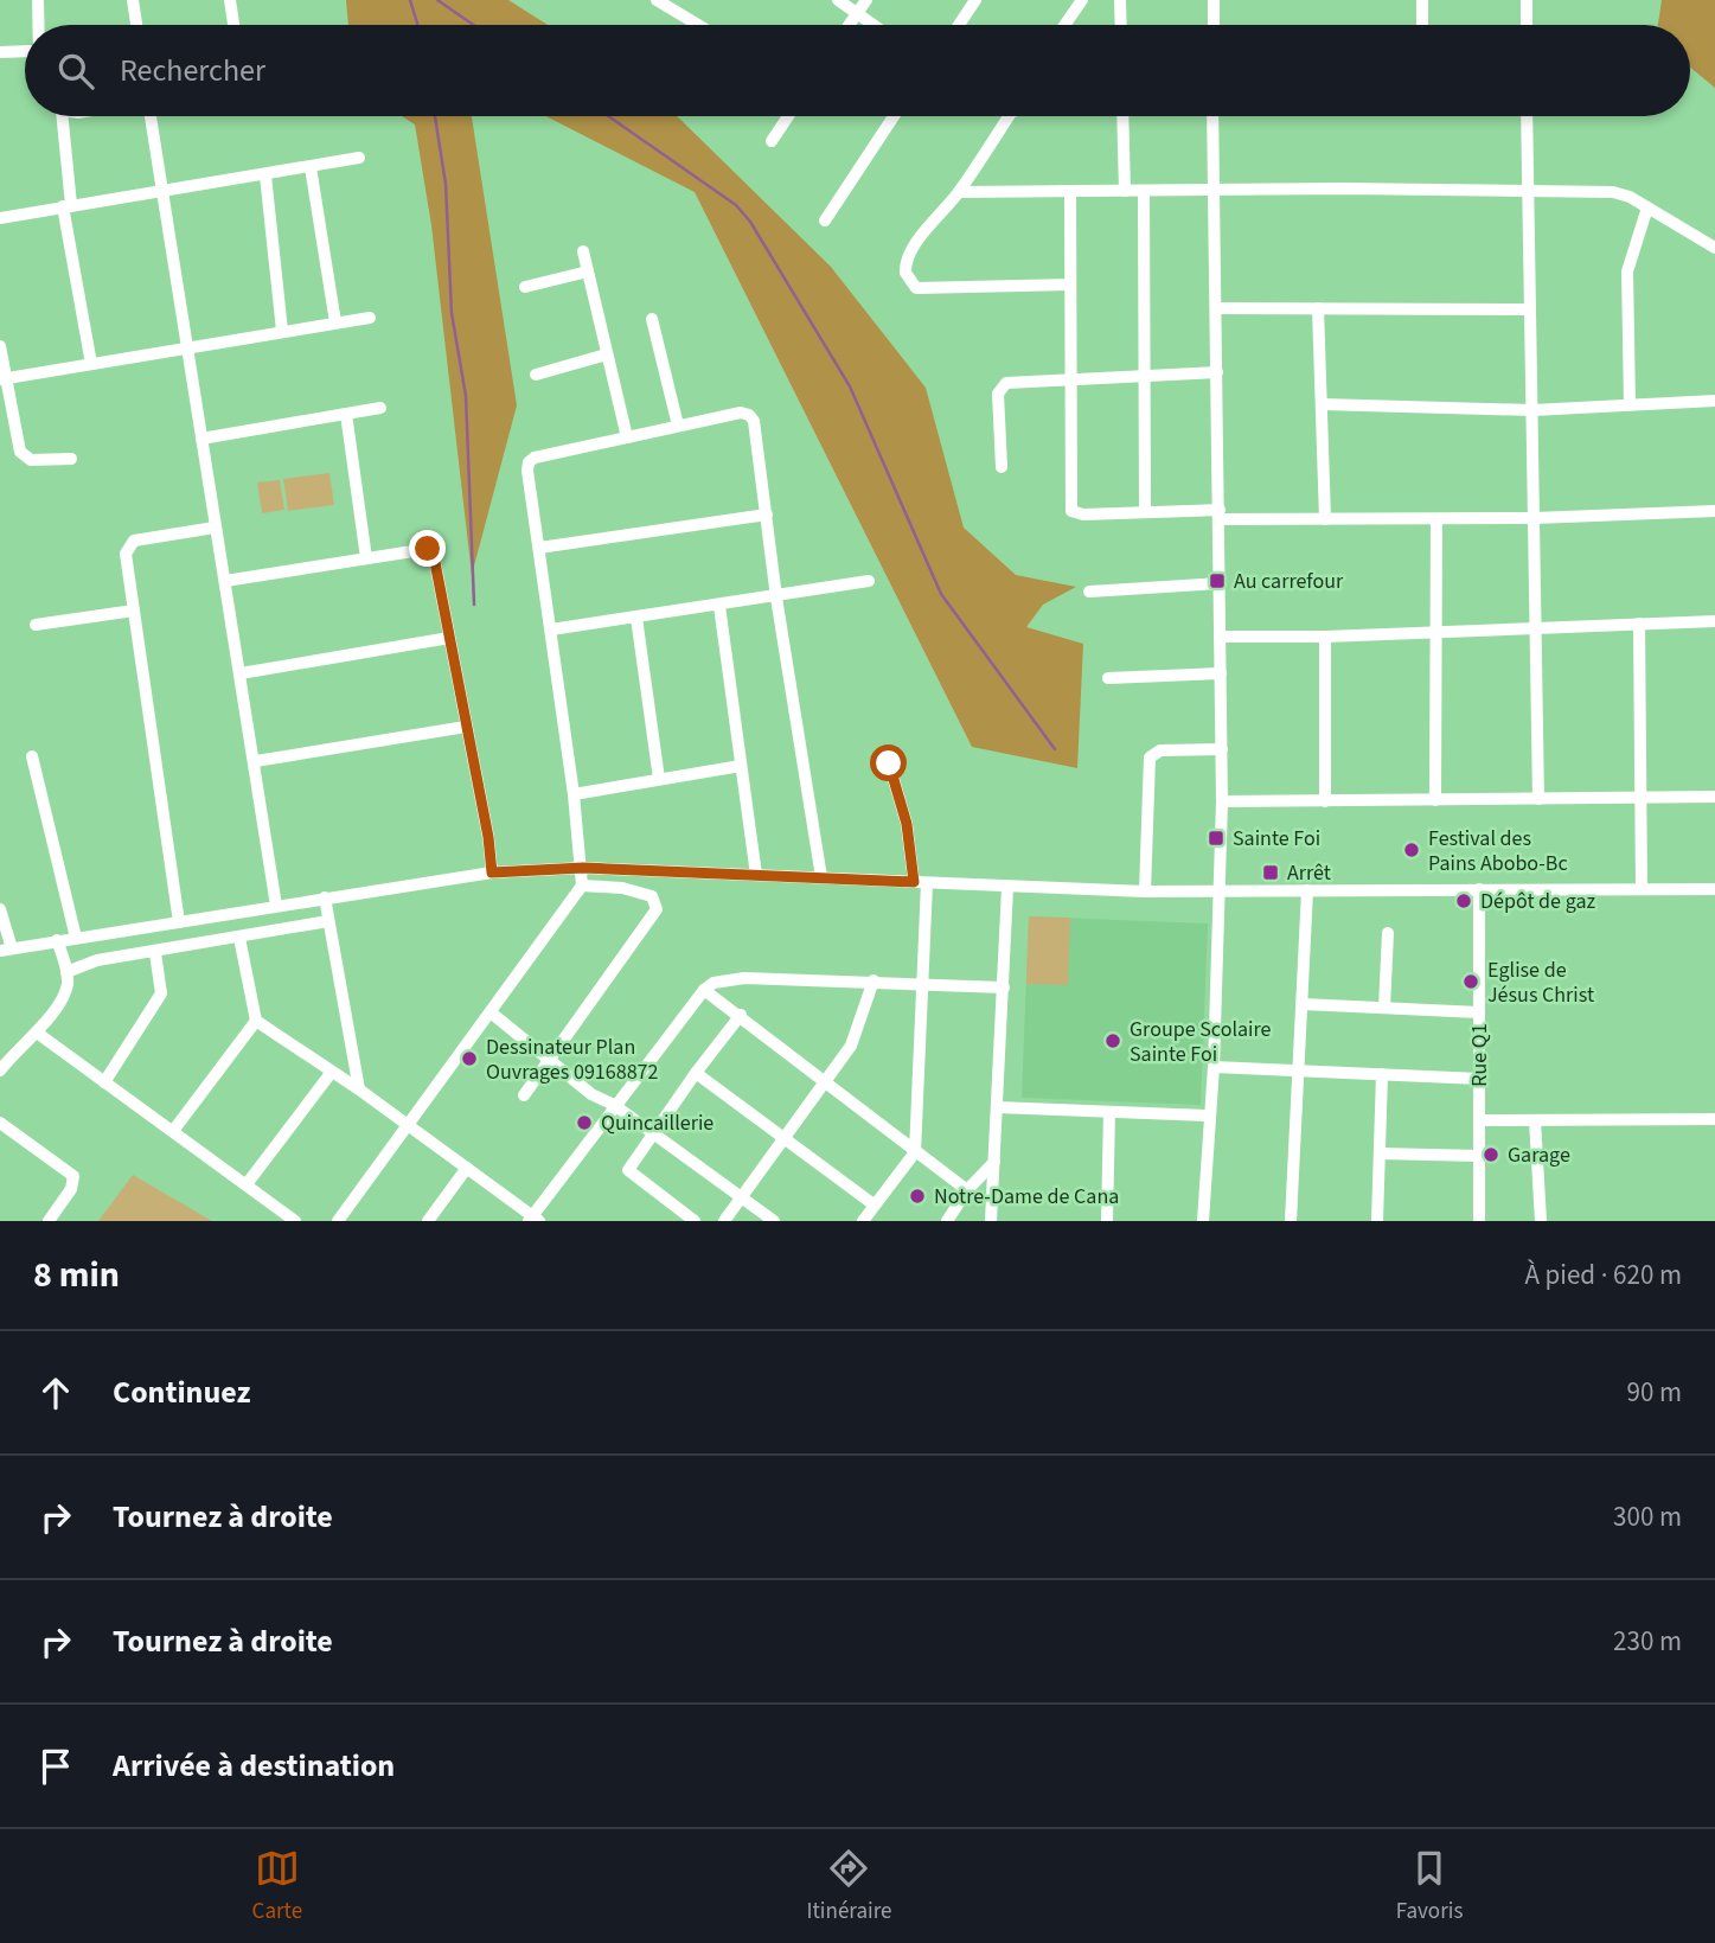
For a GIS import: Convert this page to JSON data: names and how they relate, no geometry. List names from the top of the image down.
{
  "streets": {
    "street": ["Rue Q1"]
  },
  "places": {
    "transit": ["Au carrefour", "Sainte Foi", "Arrêt"],
    "other": [
      "Festival des Pains Abobo-Bc",
      "Dépôt de gaz",
      "Eglise de Jésus Christ",
      "Groupe Scolaire Sainte Foi",
      "Dessinateur Plan Ouvrages 09168872",
      "Quincaillerie",
      "Garage",
      "Notre-Dame de Cana"
    ]
  },
  "page": {
    "search": "Rechercher",
    "heading": ["8 min", "À pied · 620 m"],
    "list": [
      ["Continuez", "90 m"],
      ["Tournez à droite", "300 m"],
      ["Tournez à droite", "230 m"],
      "Arrivée à destination"
    ],
    "nav": ["Carte", "Itinéraire", "Favoris"]
  }
}
